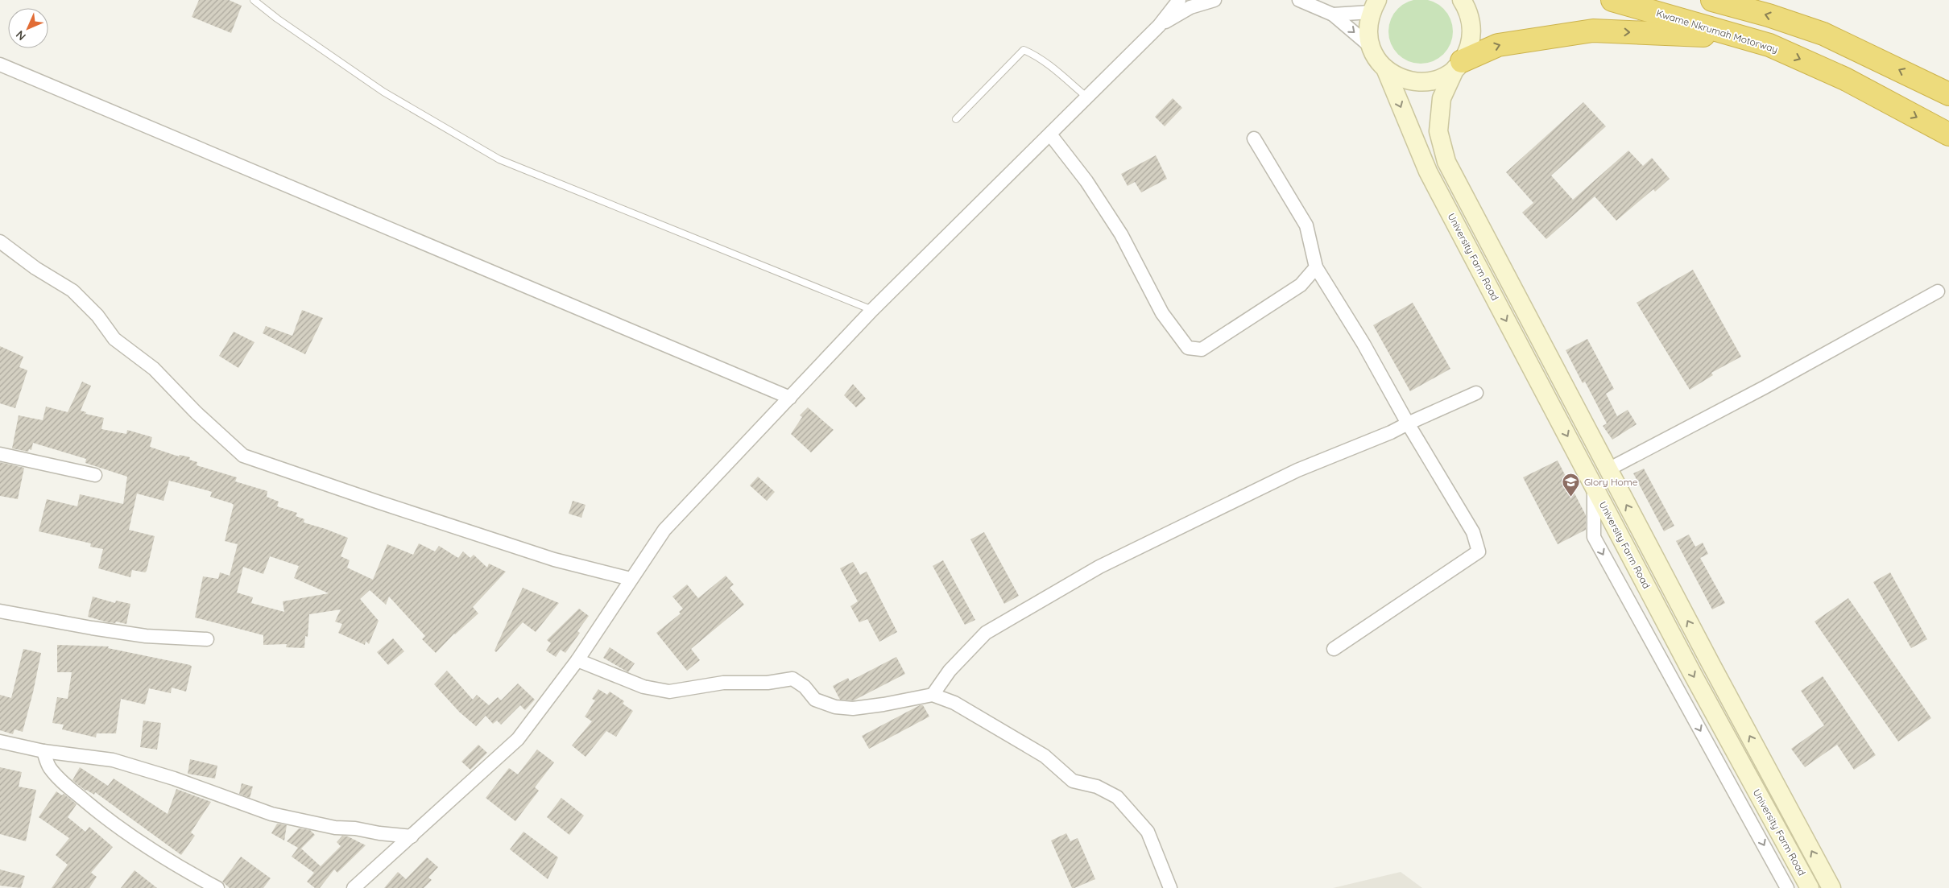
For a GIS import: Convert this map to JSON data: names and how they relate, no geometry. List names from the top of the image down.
{
  "streets": {
    "highway": ["Kwame Nkrumah Motorway"],
    "street": ["University Farm Road"]
  },
  "places": {
    "school or university": ["Glory Home"]
  },
  "north": "bottom left"
}
